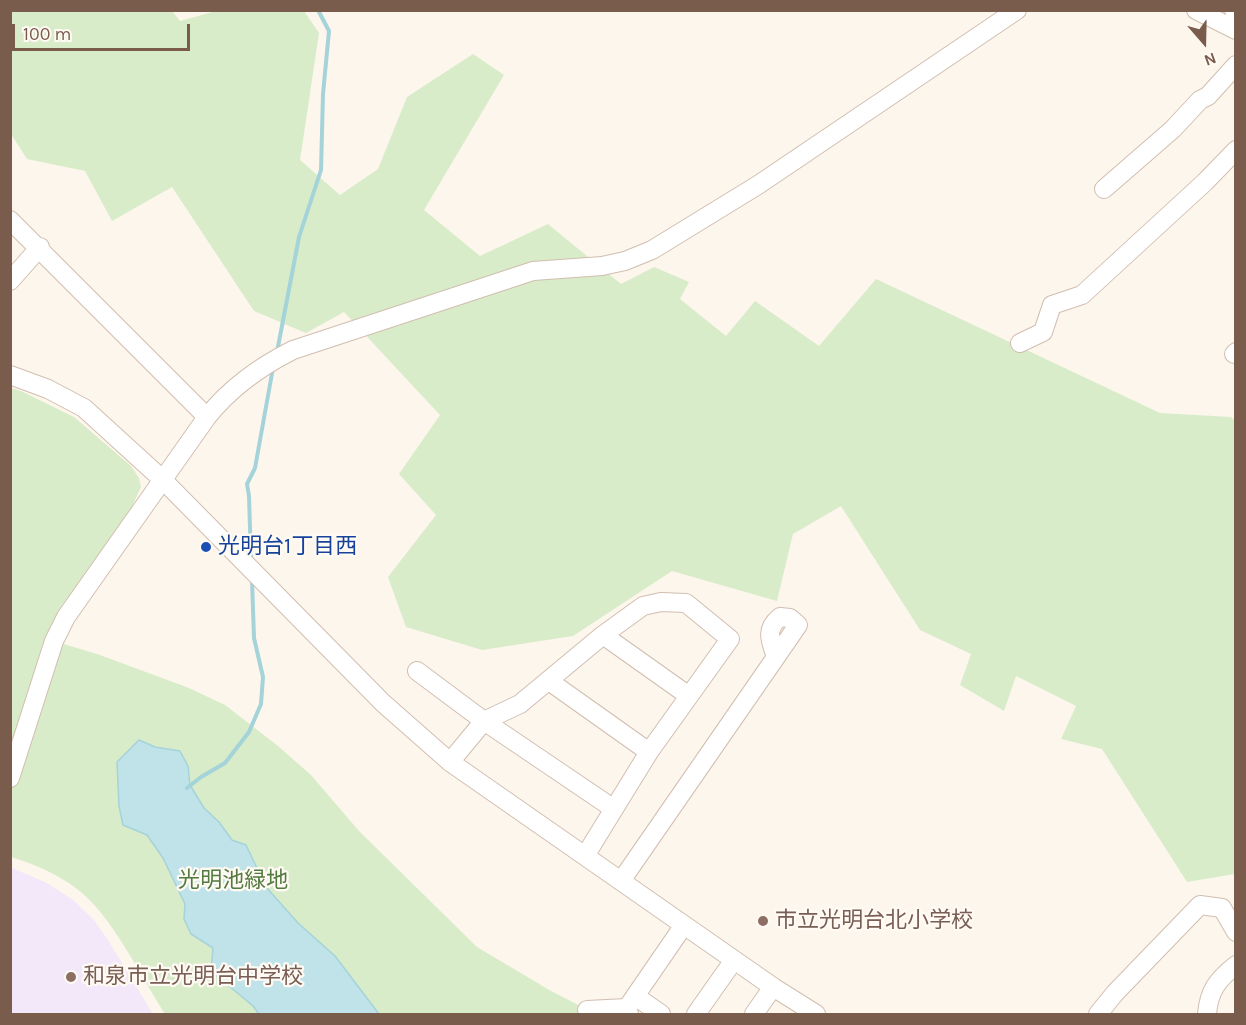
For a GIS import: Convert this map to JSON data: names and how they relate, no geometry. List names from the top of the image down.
{
  "parks": ["光明池緑地"],
  "places": ["光明台1丁目西", "市立光明台北小学校", "和泉市立光明台中学校"],
  "scale_bar": "100 m",
  "north": "bottom"
}
